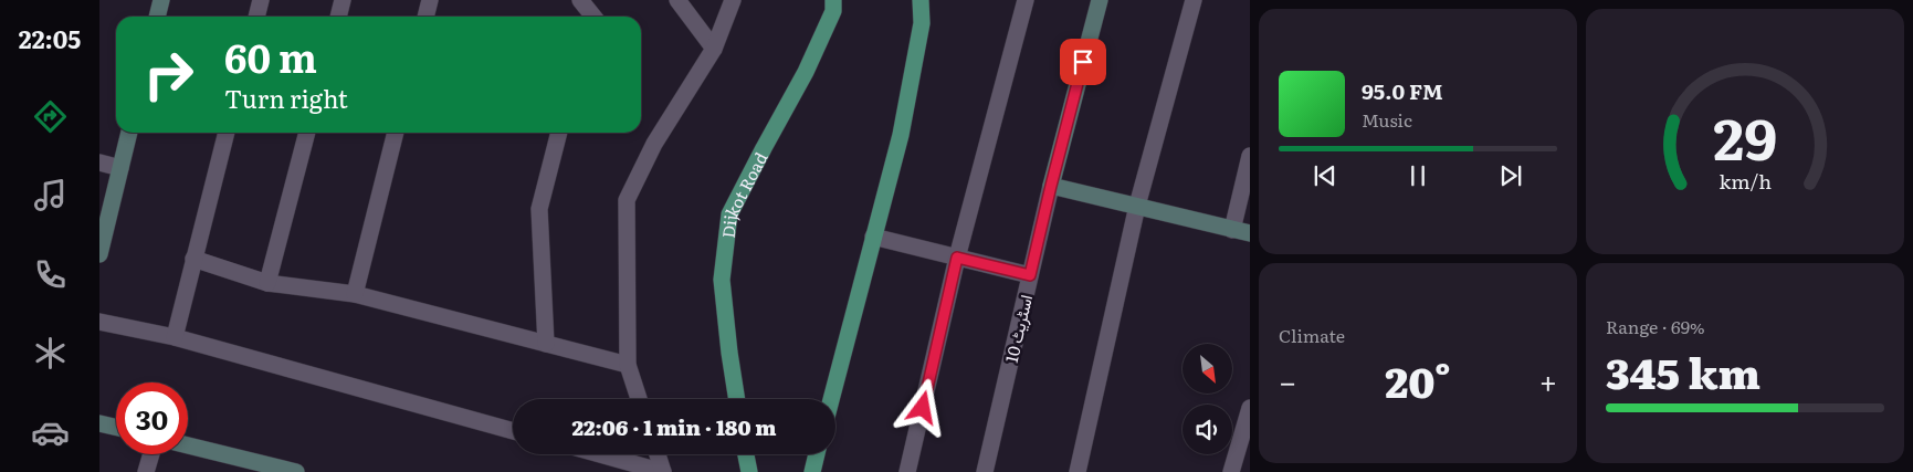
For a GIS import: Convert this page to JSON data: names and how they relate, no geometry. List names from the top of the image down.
{
  "streets": {
    "main road": ["Dijkot Road"],
    "street": ["اسٹریٹ 10"]
  },
  "north": "bottom right",
  "page": {
    "tabs": "22:05",
    "turn": ["60 m", "Turn right"],
    "song": ["95.0 FM", "Music"],
    "tile": [
      "Climate",
      ["Range · 69%", "345 km"]
    ],
    "heat": ["−", "20°", "+"],
    "limit": "30",
    "trip": "22:06 · 1 min · 180 m",
    "gauge": ["29", "km/h"]
  }
}
